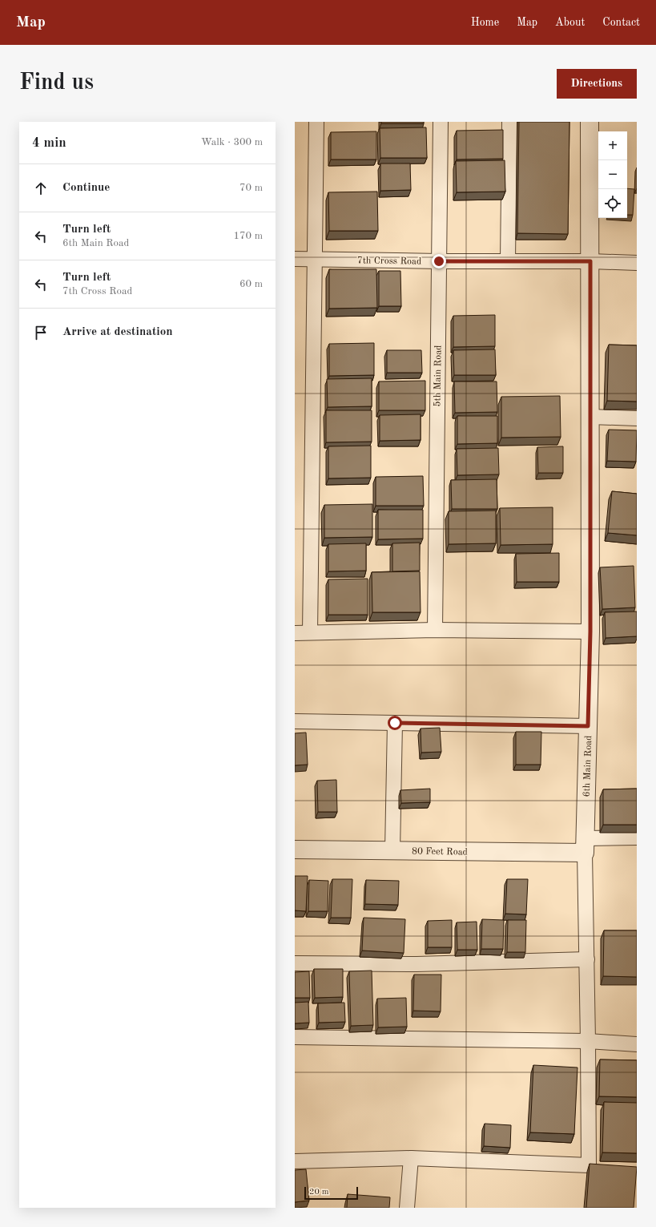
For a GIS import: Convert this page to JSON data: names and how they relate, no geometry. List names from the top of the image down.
{
  "streets": {
    "street": [
      "7th Cross Road",
      "5th Main Road",
      "6th Main Road",
      "80 Feet Road"
    ]
  },
  "crossings": [
    ["7th Cross Road", "5th Main Road"],
    ["7th Cross Road", "6th Main Road"],
    ["6th Main Road", "80 Feet Road"]
  ],
  "scale_bar": "20 m",
  "page": {
    "header": "Map",
    "nav": [
      "Home",
      "Map",
      "About",
      "Contact"
    ],
    "buttons": "Directions",
    "title": "Find us",
    "heading": ["4 min", "Walk · 300 m"],
    "map_buttons": ["+", "−"],
    "list": [
      ["Continue", "70 m"],
      ["Turn left", "6th Main Road", "170 m"],
      ["Turn left", "7th Cross Road", "60 m"],
      "Arrive at destination"
    ],
    "scale": "20 m"
  }
}
